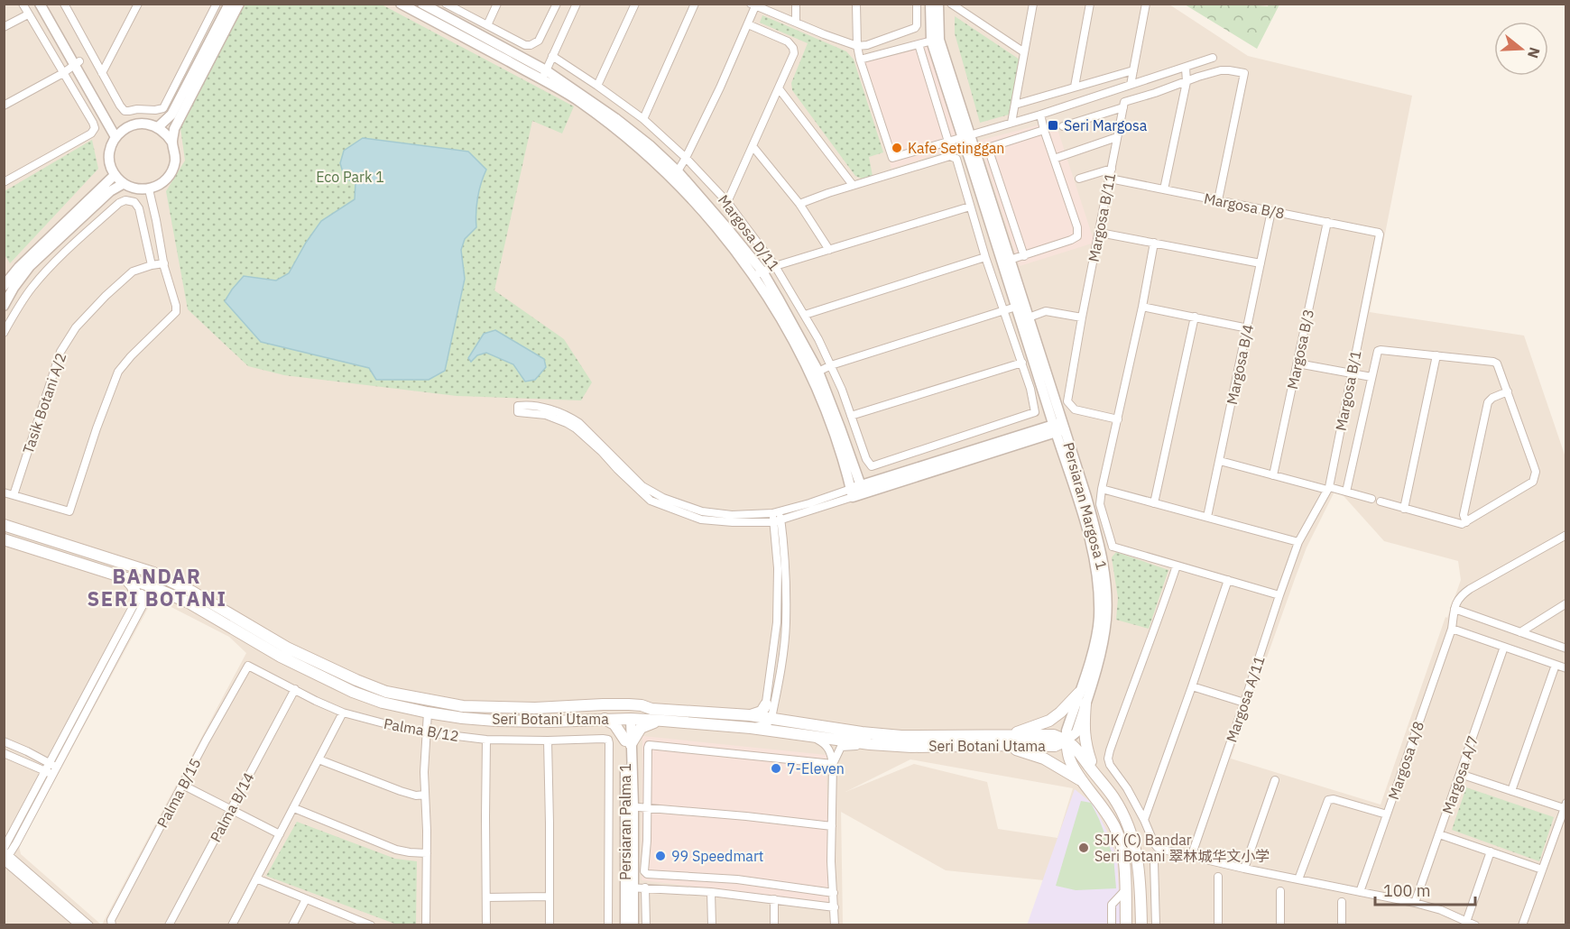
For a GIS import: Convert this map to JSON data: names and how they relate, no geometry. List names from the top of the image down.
{
  "streets": {
    "main road": ["Seri Botani Utama"],
    "street": [
      "Margosa B/8",
      "Margosa B/11",
      "Margosa D/11",
      "Margosa B/3",
      "Margosa B/4",
      "Margosa B/1",
      "Tasik Botani A/2",
      "Persiaran Margosa 1",
      "Margosa A/11",
      "Palma B/12",
      "Margosa A/8",
      "Margosa A/7",
      "Palma B/15",
      "Palma B/14",
      "Persiaran Palma 1"
    ]
  },
  "crossings": [
    ["Margosa B/8", "Margosa B/11"],
    ["Margosa B/8", "Margosa B/3"],
    ["Margosa B/8", "Margosa B/4"],
    ["Margosa B/8", "Margosa B/1"],
    ["Margosa B/1", "Margosa A/11"],
    ["Persiaran Margosa 1", "Seri Botani Utama"],
    ["Seri Botani Utama", "Persiaran Palma 1"],
    ["Palma B/12", "Palma B/15"],
    ["Palma B/12", "Palma B/14"]
  ],
  "districts": ["BANDAR SERI BOTANI"],
  "parks": ["Eco Park 1"],
  "places": {
    "transit": ["Seri Margosa"],
    "other": [
      "Kafe Setinggan",
      "7-Eleven",
      "SJK (C) Bandar Seri Botani 翠林城华文小学",
      "99 Speedmart"
    ]
  },
  "scale_bar": "100 m",
  "north": "right"
}
